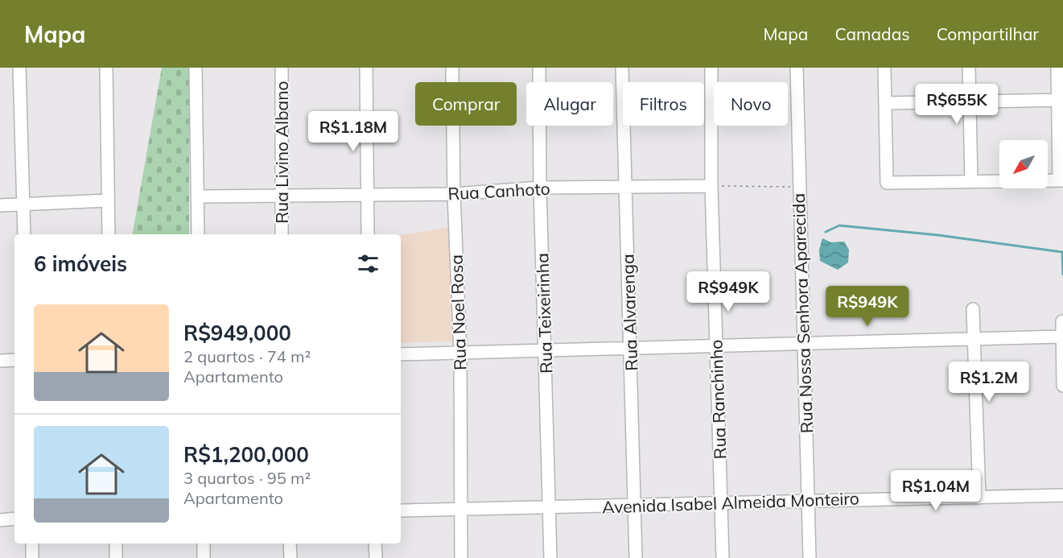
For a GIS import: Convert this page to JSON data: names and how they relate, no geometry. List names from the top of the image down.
{
  "streets": {
    "street": [
      "Rua Livino Albano",
      "Rua Canhoto",
      "Rua Noel Rosa",
      "Rua Alvarenga",
      "Rua Teixeirinha",
      "Rua Nossa Senhora Aparecida",
      "Rua Ranchinho",
      "Avenida Isabel Almeida Monteiro"
    ]
  },
  "crossings": [
    ["Rua Livino Albano", "Rua Canhoto"],
    ["Rua Canhoto", "Rua Noel Rosa"],
    ["Rua Canhoto", "Rua Alvarenga"],
    ["Rua Canhoto", "Rua Teixeirinha"],
    ["Rua Canhoto", "Rua Ranchinho"],
    ["Rua Noel Rosa", "Avenida Isabel Almeida Monteiro"],
    ["Rua Alvarenga", "Avenida Isabel Almeida Monteiro"],
    ["Rua Teixeirinha", "Avenida Isabel Almeida Monteiro"],
    ["Rua Nossa Senhora Aparecida", "Avenida Isabel Almeida Monteiro"],
    ["Rua Ranchinho", "Avenida Isabel Almeida Monteiro"]
  ],
  "north": "bottom left",
  "page": {
    "header": "Mapa",
    "nav": ["Mapa", "Camadas", "Compartilhar"],
    "chip": [
      "Comprar",
      "Alugar",
      "Filtros",
      "Novo"
    ],
    "price": [
      "R$655K",
      "R$1.18M",
      "R$949K",
      "R$949K",
      "R$1.2M",
      "R$1.04M"
    ],
    "heading": "6 imóveis",
    "list": [
      {
        "name": "R$949,000",
        "note": "2 quartos · 74 m² · Apartamento"
      },
      {
        "name": "R$1,200,000",
        "note": "3 quartos · 95 m² · Apartamento"
      }
    ]
  }
}
